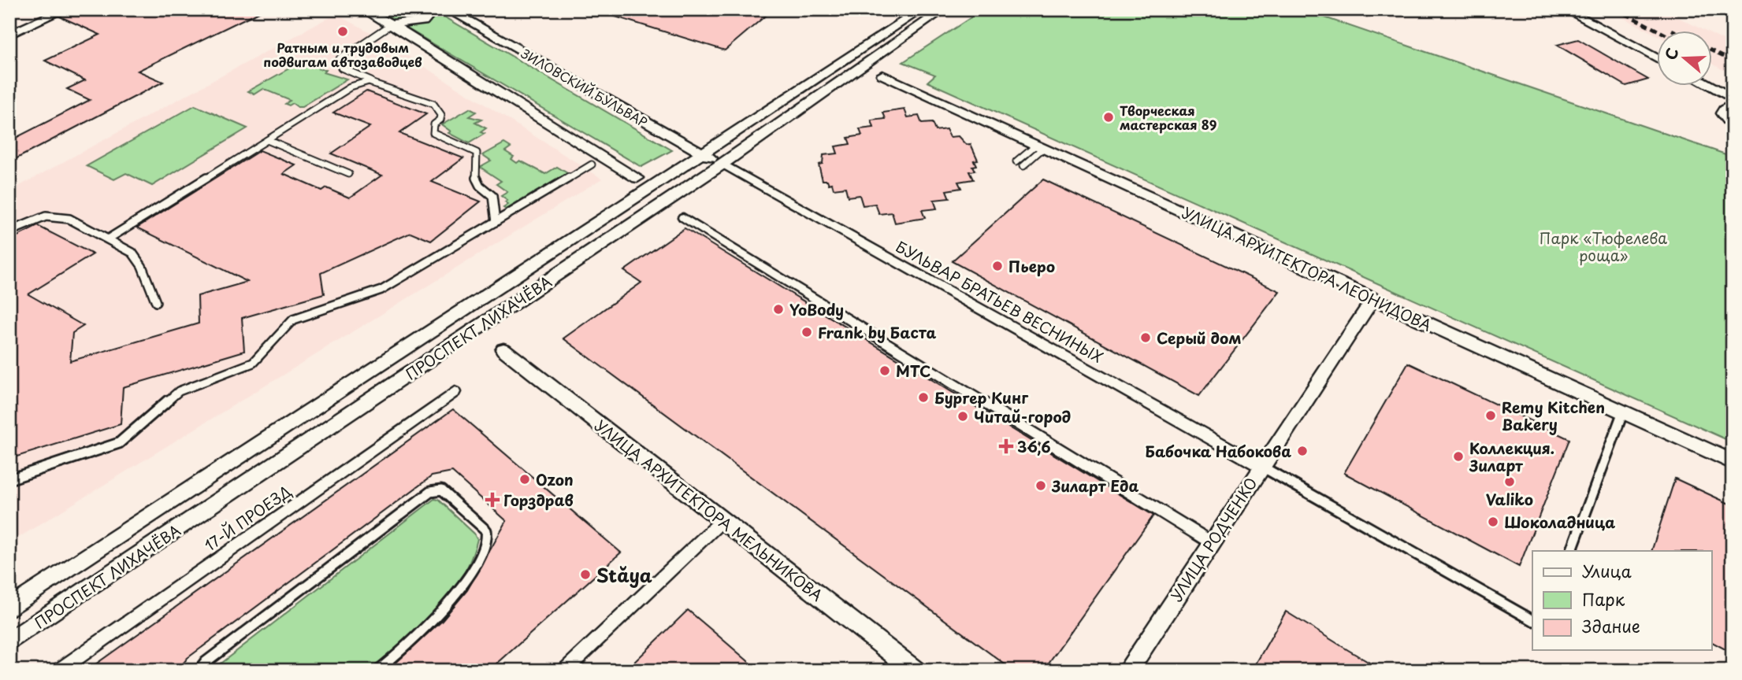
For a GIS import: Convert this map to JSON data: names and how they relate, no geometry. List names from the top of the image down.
{
  "streets": {
    "street": [
      "ЗИЛОВСКИЙ БУЛЬВАР",
      "УЛИЦА АРХИТЕКТОРА ЛЕОНИДОВА",
      "БУЛЬВАР БРАТЬЕВ ВЕСНИНЫХ",
      "ПРОСПЕКТ ЛИХАЧЁВА",
      "УЛИЦА АРХИТЕКТОРА МЕЛЬНИКОВА",
      "17-Й ПРОЕЗД",
      "УЛИЦА РОДЧЕНКО"
    ]
  },
  "crossings": [
    ["ЗИЛОВСКИЙ БУЛЬВАР", "БУЛЬВАР БРАТЬЕВ ВЕСНИНЫХ"],
    ["ЗИЛОВСКИЙ БУЛЬВАР", "ПРОСПЕКТ ЛИХАЧЁВА"],
    ["УЛИЦА АРХИТЕКТОРА ЛЕОНИДОВА", "УЛИЦА РОДЧЕНКО"],
    ["БУЛЬВАР БРАТЬЕВ ВЕСНИНЫХ", "ПРОСПЕКТ ЛИХАЧЁВА"],
    ["БУЛЬВАР БРАТЬЕВ ВЕСНИНЫХ", "УЛИЦА РОДЧЕНКО"]
  ],
  "parks": ["Парк «Тюфелева роща»"],
  "places": {
    "other": [
      "Ратным и трудовым подвигам автозаводцев",
      "Творческая мастерская 89",
      "Пьеро",
      "YoBody",
      "Frank by Баста",
      "Серый дом",
      "МТС",
      "Бургер Кинг",
      "Remy Kitchen Bakery",
      "Читай-город",
      "Бабочка Набокова",
      "Коллекция. Зиларт",
      "Ozon",
      "Valiko",
      "Зиларт Еда",
      "Шоколадница",
      "Stăya"
    ],
    "health": ["36,6", "Горздрав"]
  },
  "legend": ["Улица", "Парк", "Здание"],
  "north": "left"
}
